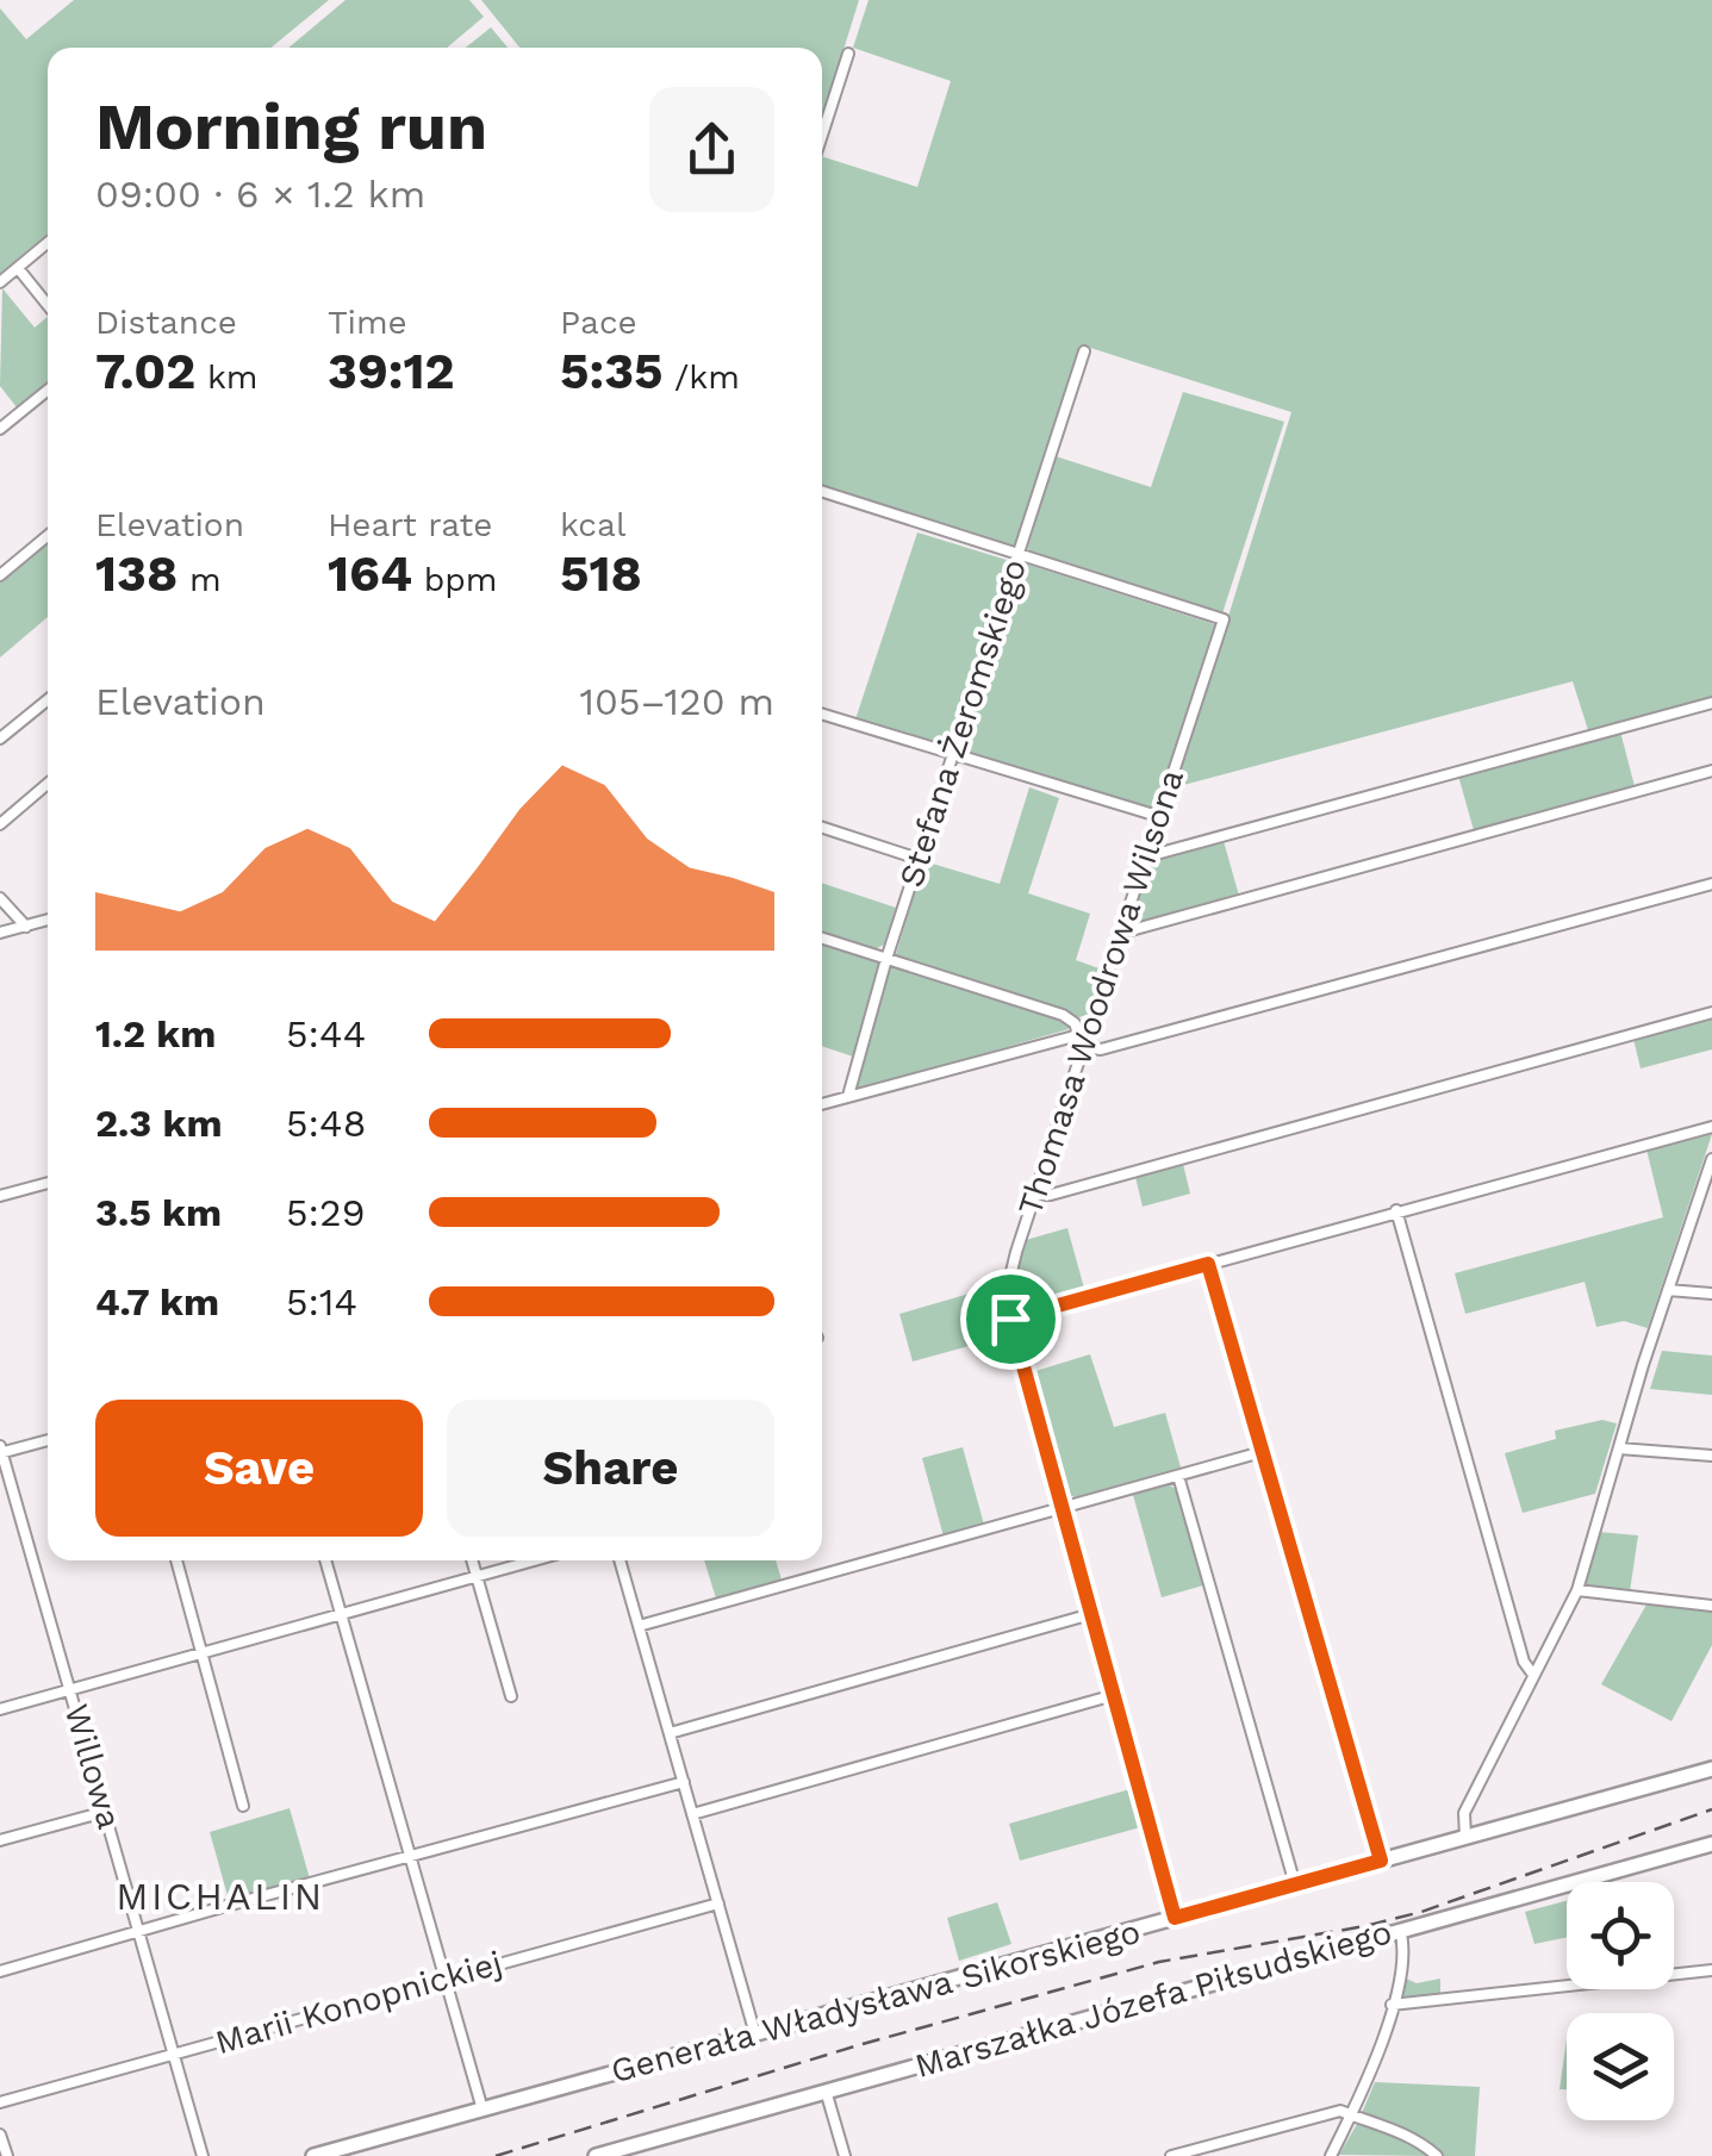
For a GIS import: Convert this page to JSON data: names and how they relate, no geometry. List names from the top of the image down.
{
  "streets": {
    "main road": ["Marszałka Józefa Piłsudskiego", "Generała Władysława Sikorskiego"],
    "street": [
      "Stefana Żeromskiego",
      "Thomasa Woodrowa Wilsona",
      "Willowa",
      "Marii Konopnickiej"
    ]
  },
  "crossings": [
    ["Stefana Żeromskiego", "Thomasa Woodrowa Wilsona"],
    ["Thomasa Woodrowa Wilsona", "Generała Władysława Sikorskiego"],
    ["Willowa", "Marii Konopnickiej"]
  ],
  "districts": ["MICHALIN"],
  "page": {
    "heading": ["Morning run", "09:00 · 6 × 1.2 km"],
    "stats": [
      ["Distance", "7.02 km"],
      ["Time", "39:12"],
      ["Pace", "5:35 /km"],
      ["Elevation", "138 m"],
      ["Heart rate", "164 bpm"],
      ["kcal", "518"]
    ],
    "chart": ["Elevation", "105–120 m"],
    "list": [
      {
        "name": "1.2 km",
        "note": "5:44"
      },
      {
        "name": "2.3 km",
        "note": "5:48"
      },
      {
        "name": "3.5 km",
        "note": "5:29"
      },
      {
        "name": "4.7 km",
        "note": "5:14"
      }
    ],
    "buttons": ["Save", "Share"]
  }
}
